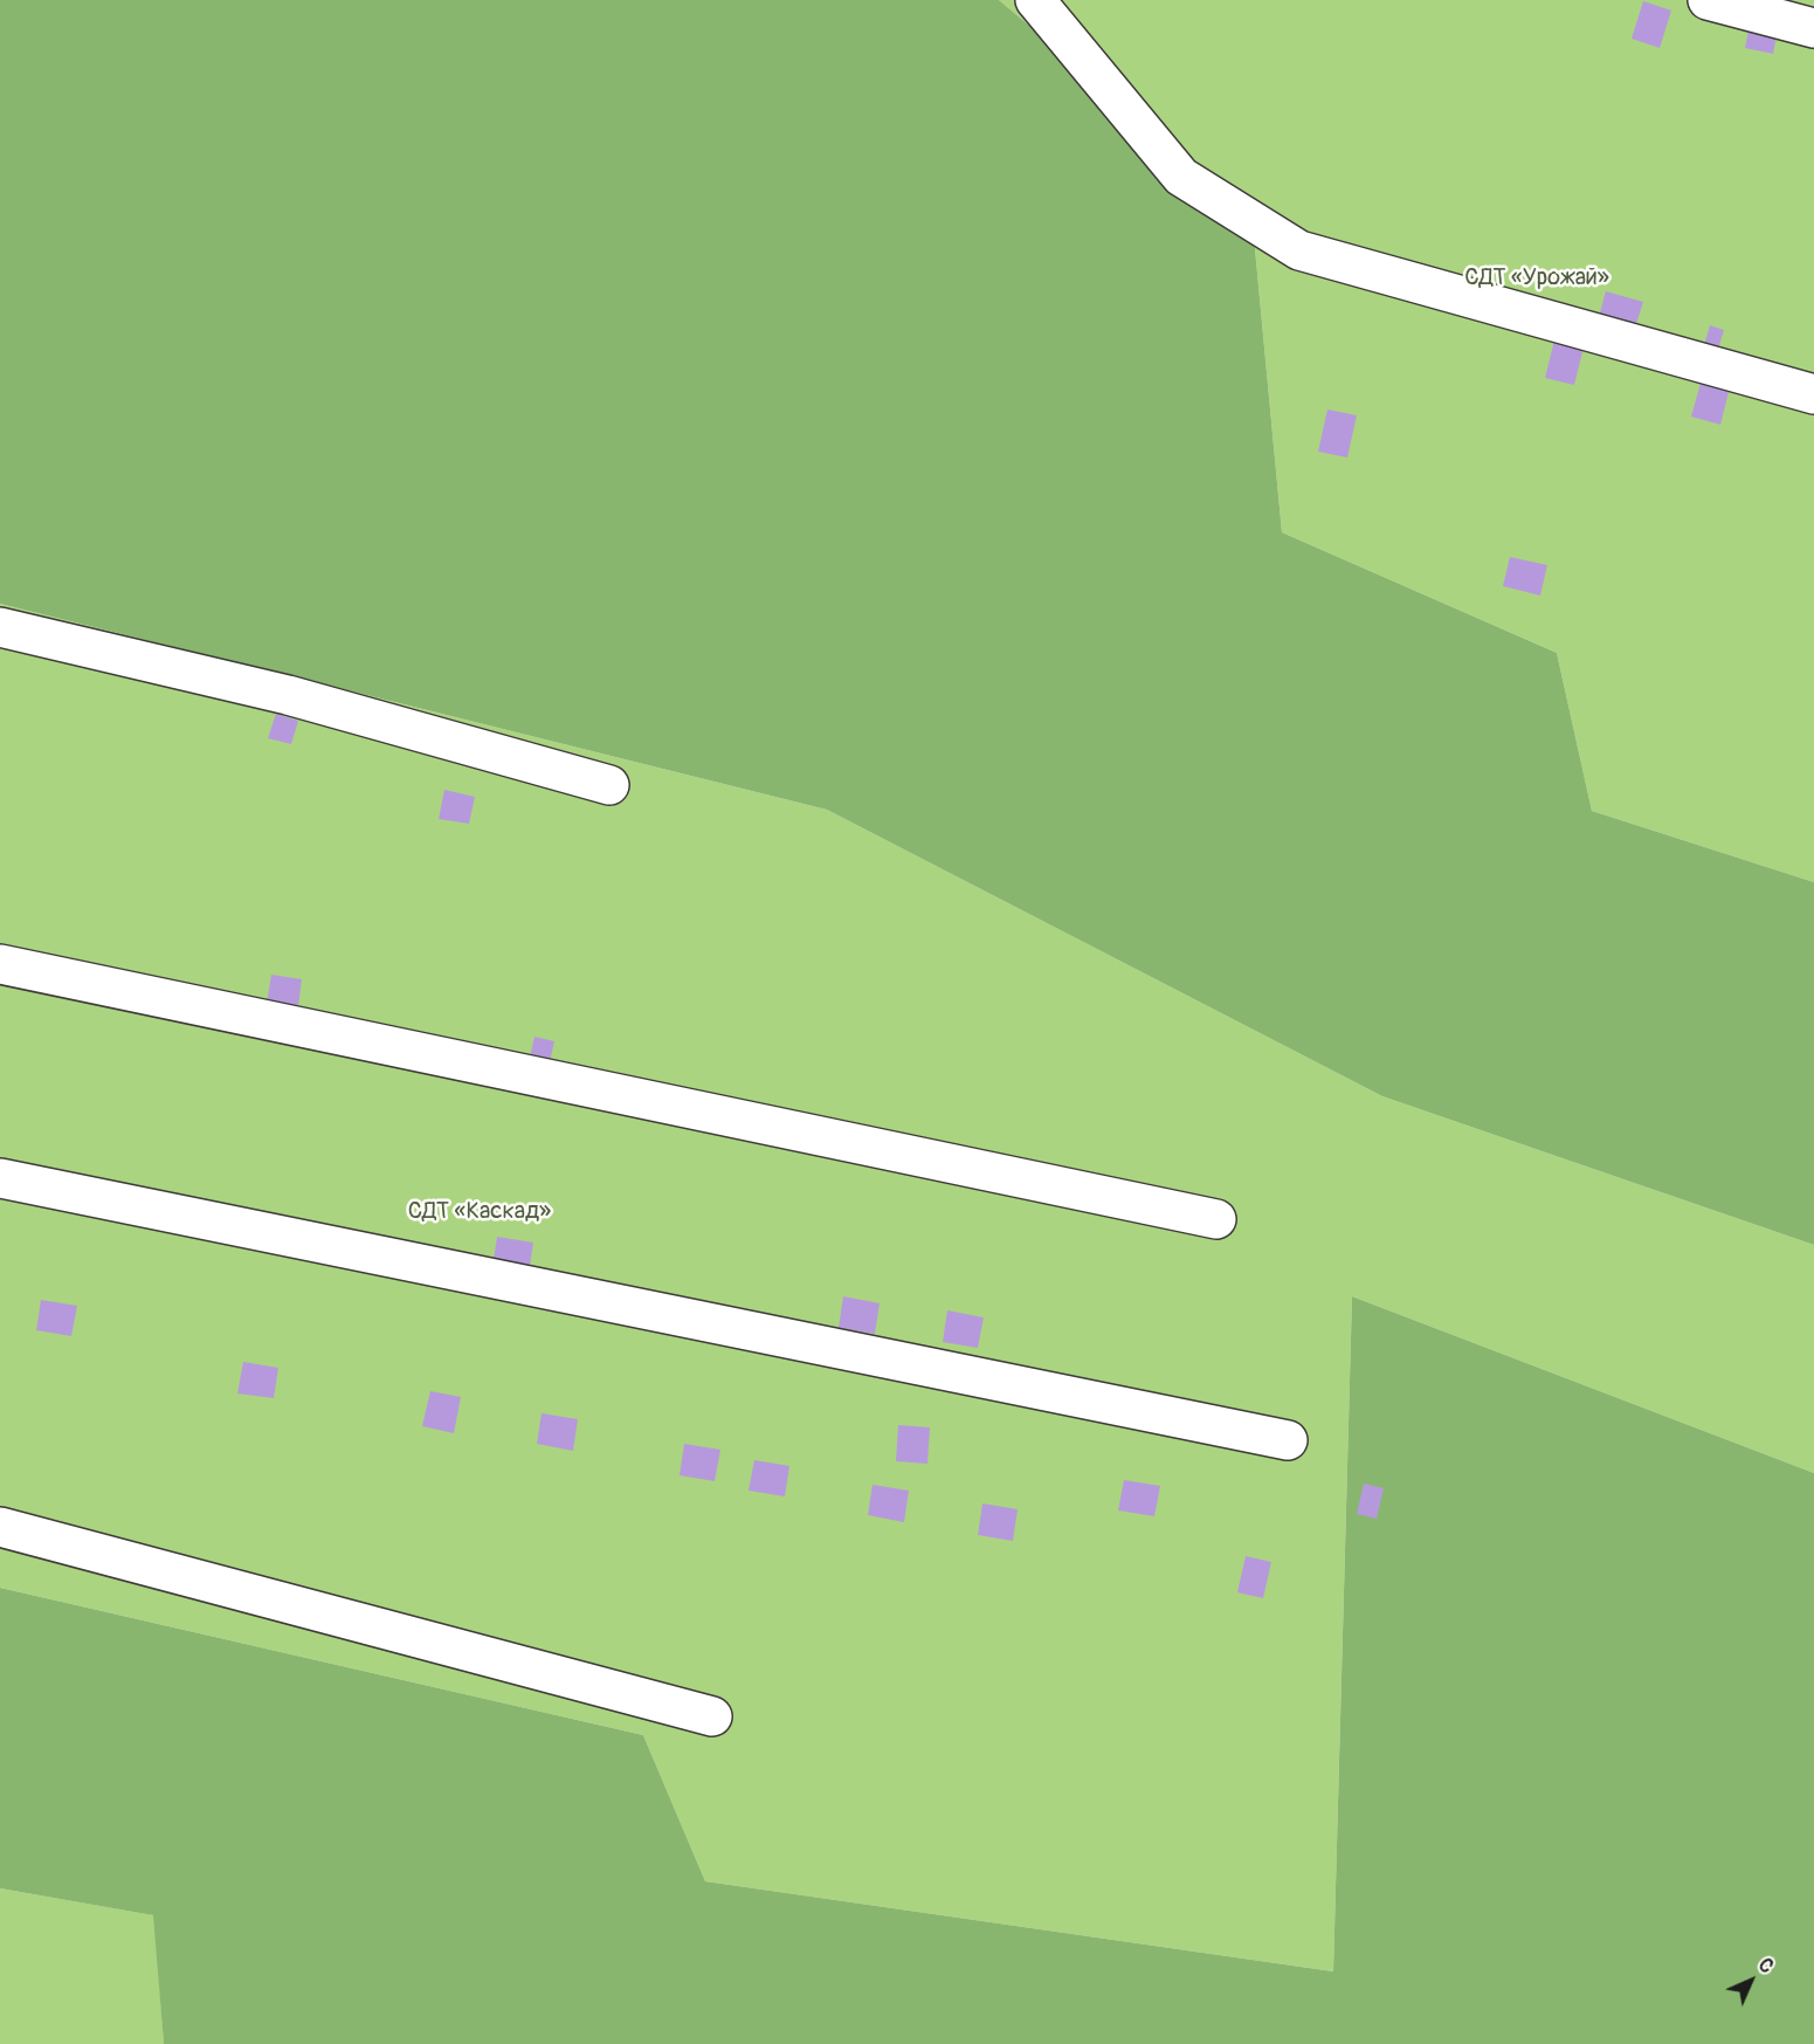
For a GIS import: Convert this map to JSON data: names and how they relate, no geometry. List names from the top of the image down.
{
  "parks": ["СДТ «Урожай»", "СДТ «Каскад»"],
  "north": "top right"
}
